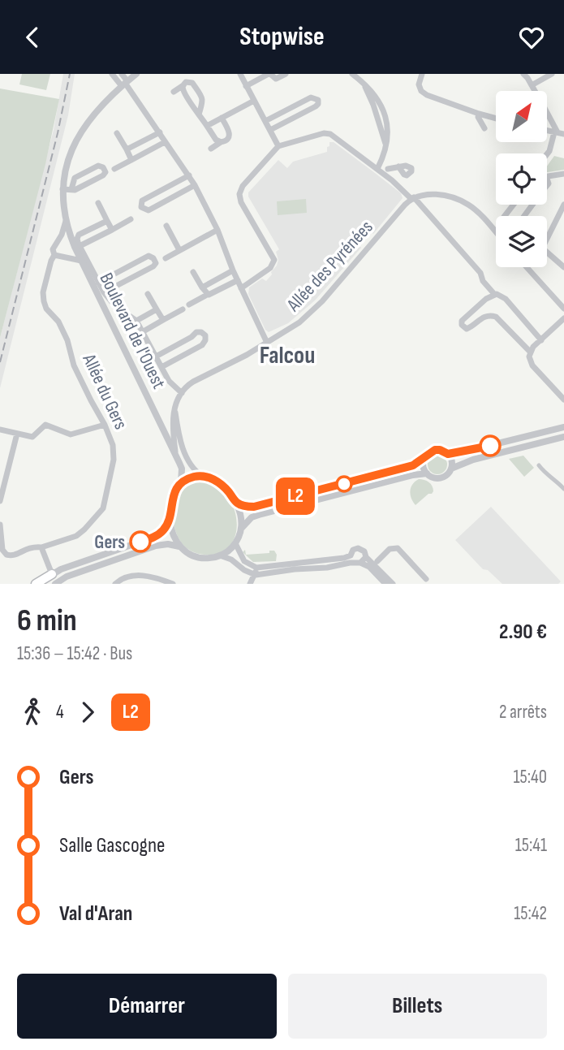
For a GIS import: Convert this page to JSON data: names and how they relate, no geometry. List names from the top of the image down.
{
  "streets": {
    "street": ["Allée des Pyrénées", "Boulevard de l'Ouest", "Allée du Gers"]
  },
  "crossings": [
    ["Boulevard de l'Ouest", "Allée du Gers"]
  ],
  "districts": ["Falcou"],
  "places": ["Gers"],
  "lines": ["bus line L2"],
  "north": "top right",
  "page": {
    "header": "Stopwise",
    "on_map": "L2",
    "heading": ["6 min", "15:36 – 15:42 · Bus", "2.90 €"],
    "legs": ["4", "L2", "2 arrêts"],
    "list": [
      {
        "name": "Gers",
        "value": "15:40"
      },
      {
        "name": "Salle Gascogne",
        "value": "15:41"
      },
      {
        "name": "Val d'Aran",
        "value": "15:42"
      }
    ],
    "buttons": ["Démarrer", "Billets"]
  }
}
